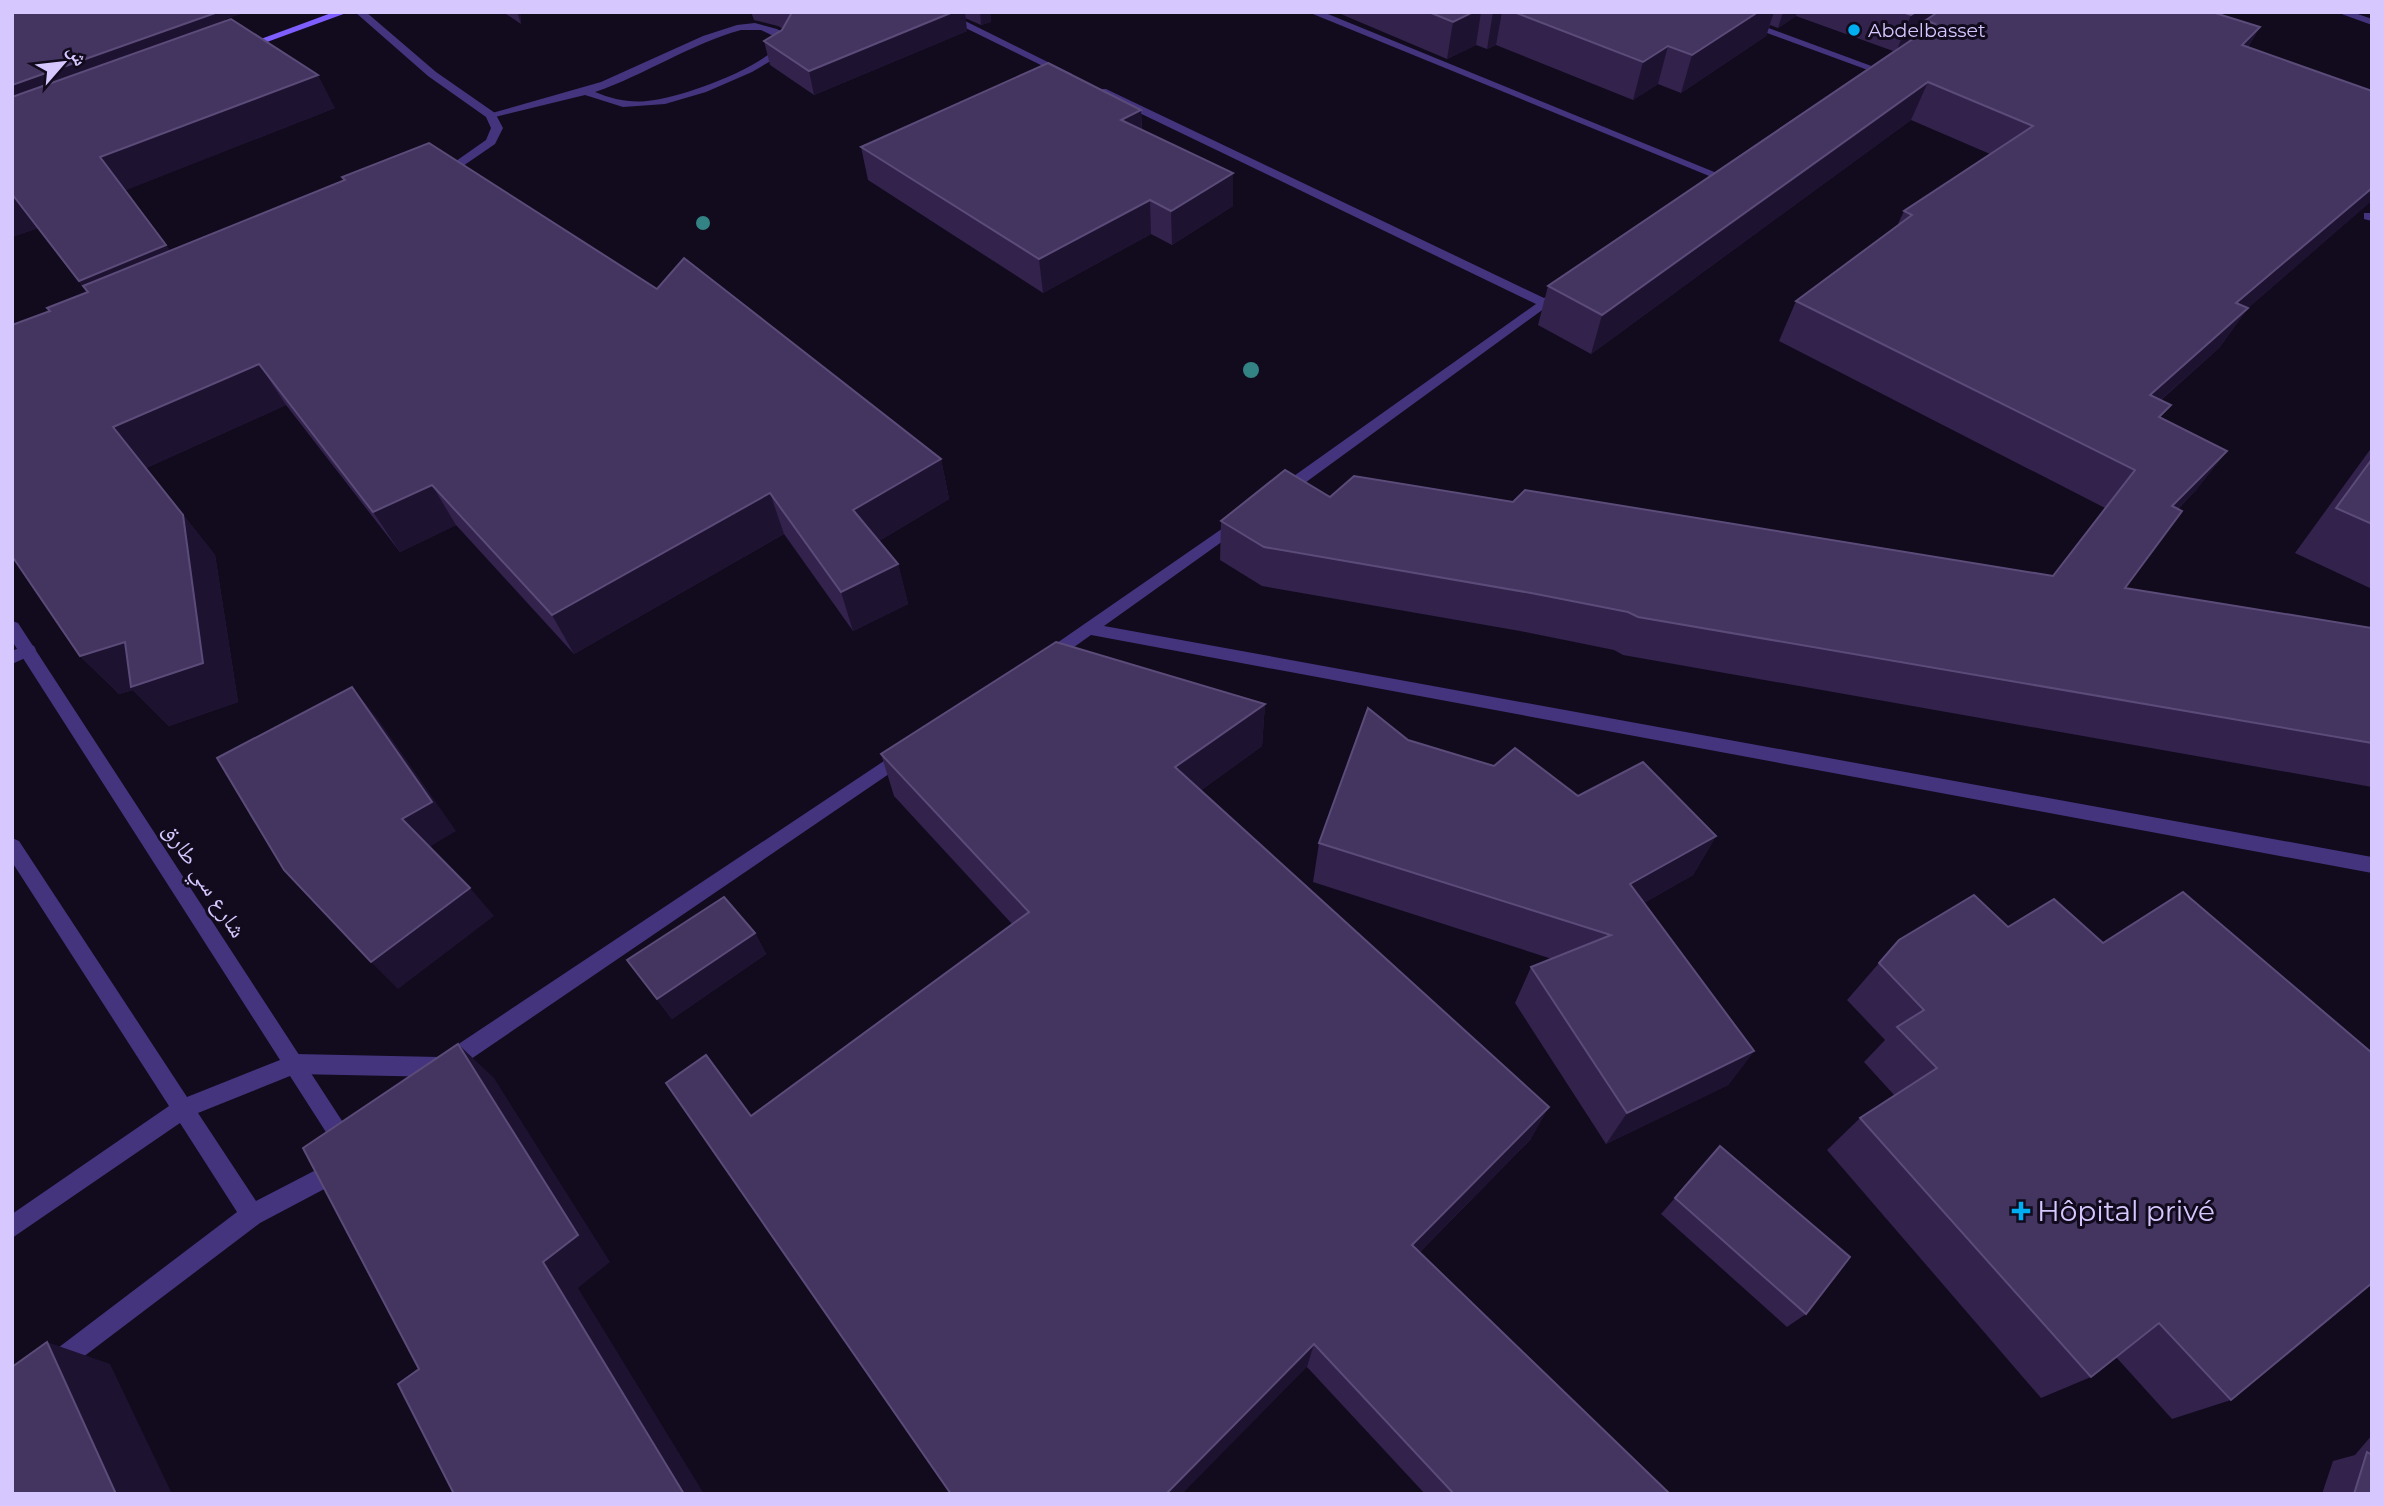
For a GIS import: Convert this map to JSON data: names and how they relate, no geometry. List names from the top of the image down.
{
  "streets": {
    "street": ["شارع سي طارق"]
  },
  "places": {
    "other": ["Abdelbasset"],
    "health": ["Hôpital privé"]
  },
  "north": "top right"
}
